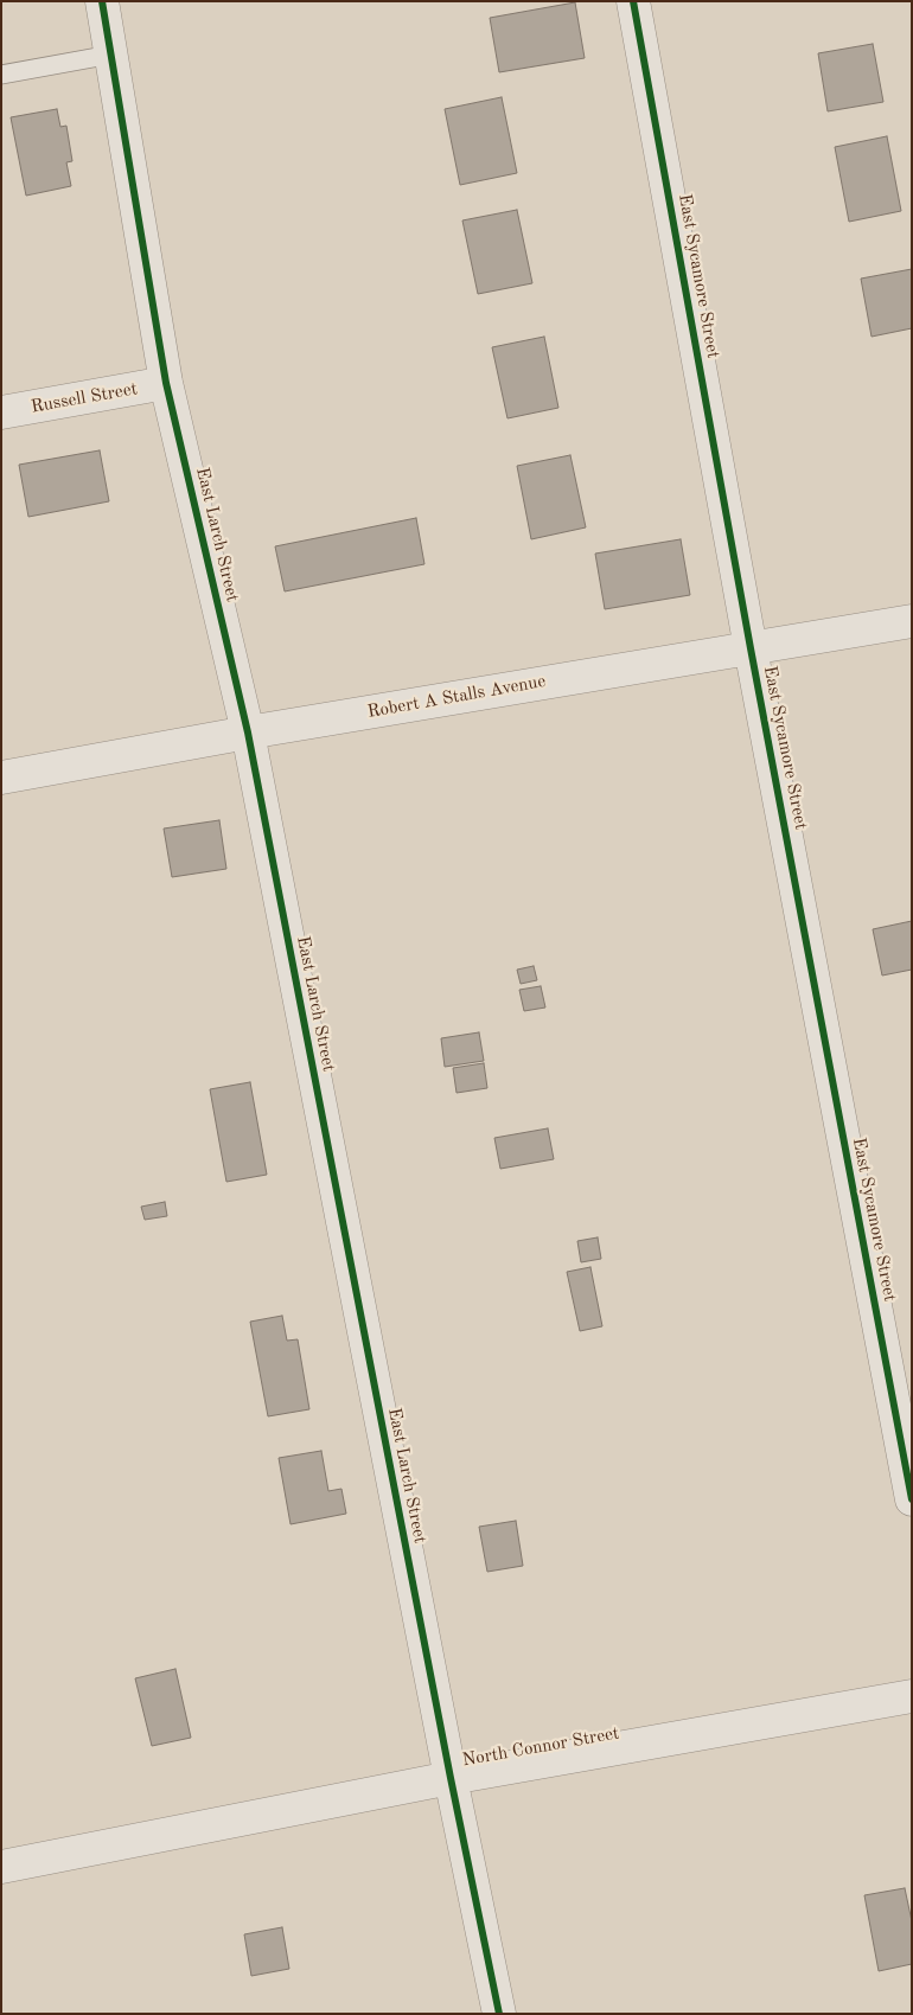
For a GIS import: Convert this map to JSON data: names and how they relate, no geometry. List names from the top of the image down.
{
  "streets": {
    "street": [
      "East Sycamore Street",
      "Russell Street",
      "East Larch Street",
      "Robert A Stalls Avenue",
      "North Connor Street"
    ]
  },
  "crossings": [
    ["East Sycamore Street", "Robert A Stalls Avenue"],
    ["Russell Street", "East Larch Street"],
    ["East Larch Street", "Robert A Stalls Avenue"],
    ["East Larch Street", "North Connor Street"]
  ]
}
